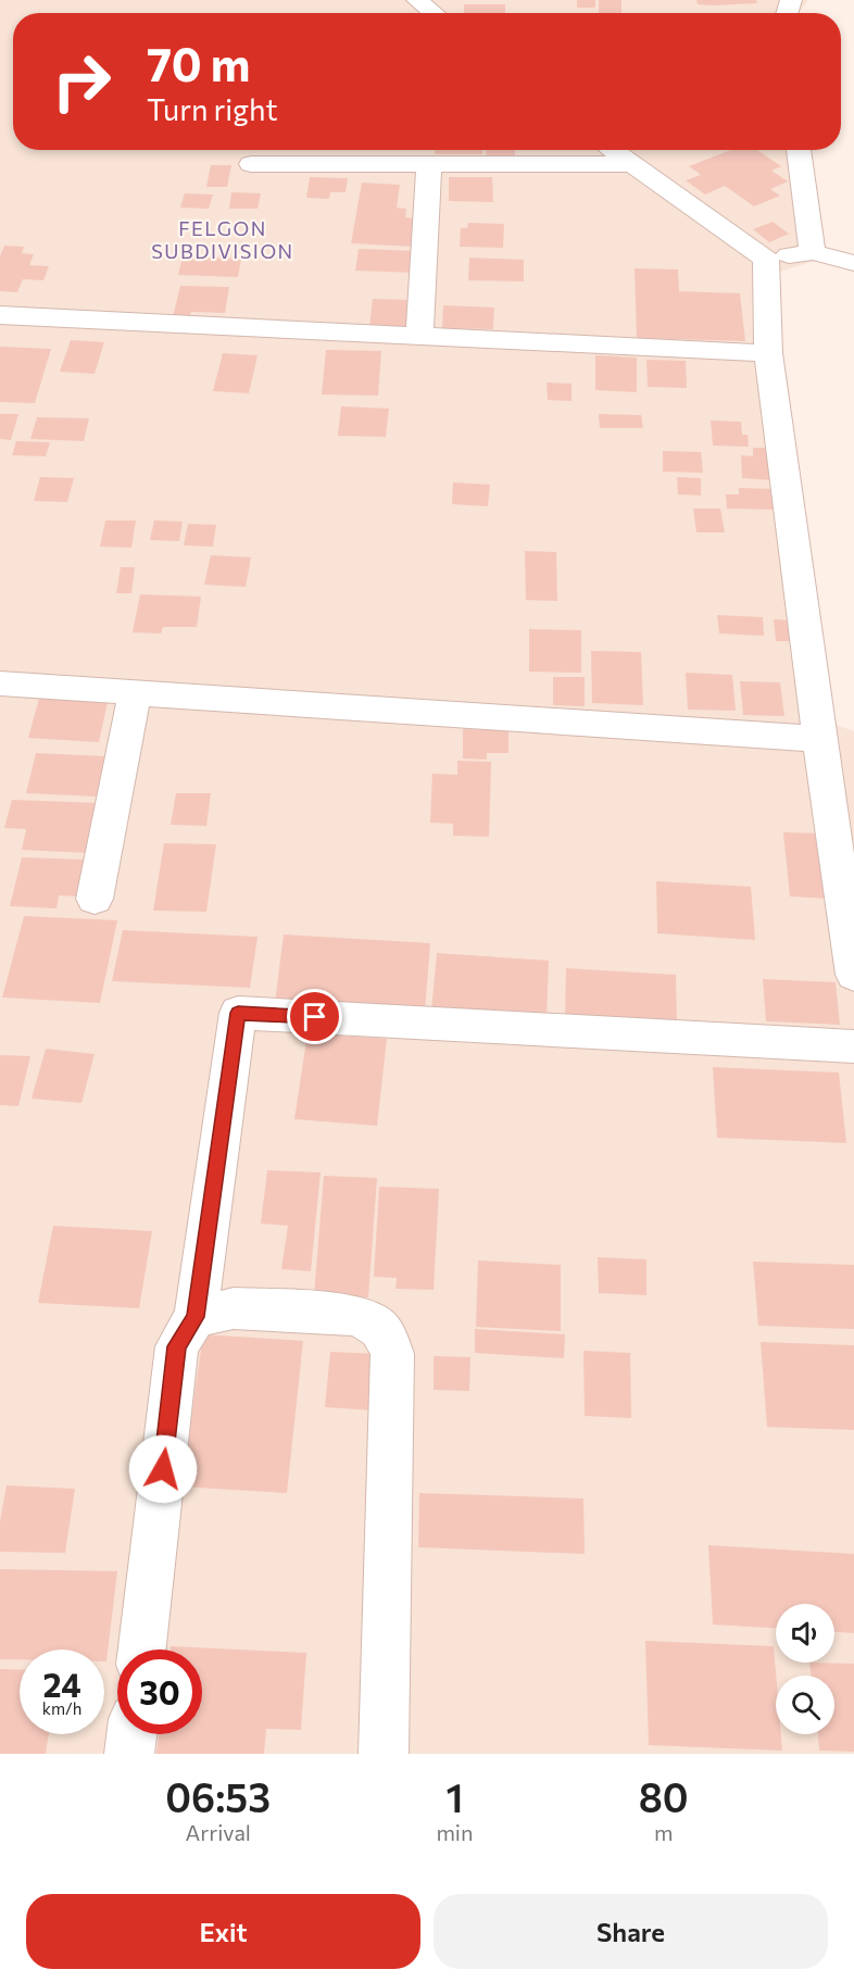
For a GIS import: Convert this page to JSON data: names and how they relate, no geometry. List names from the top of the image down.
{
  "districts": ["FELGON SUBDIVISION"],
  "page": {
    "turn": ["70 m", "Turn right"],
    "speed": "24 km/h",
    "limit": "30",
    "eta": [
      "06:53",
      "Arrival",
      "1",
      "min",
      "80",
      "m"
    ],
    "buttons": ["Exit", "Share"]
  }
}
